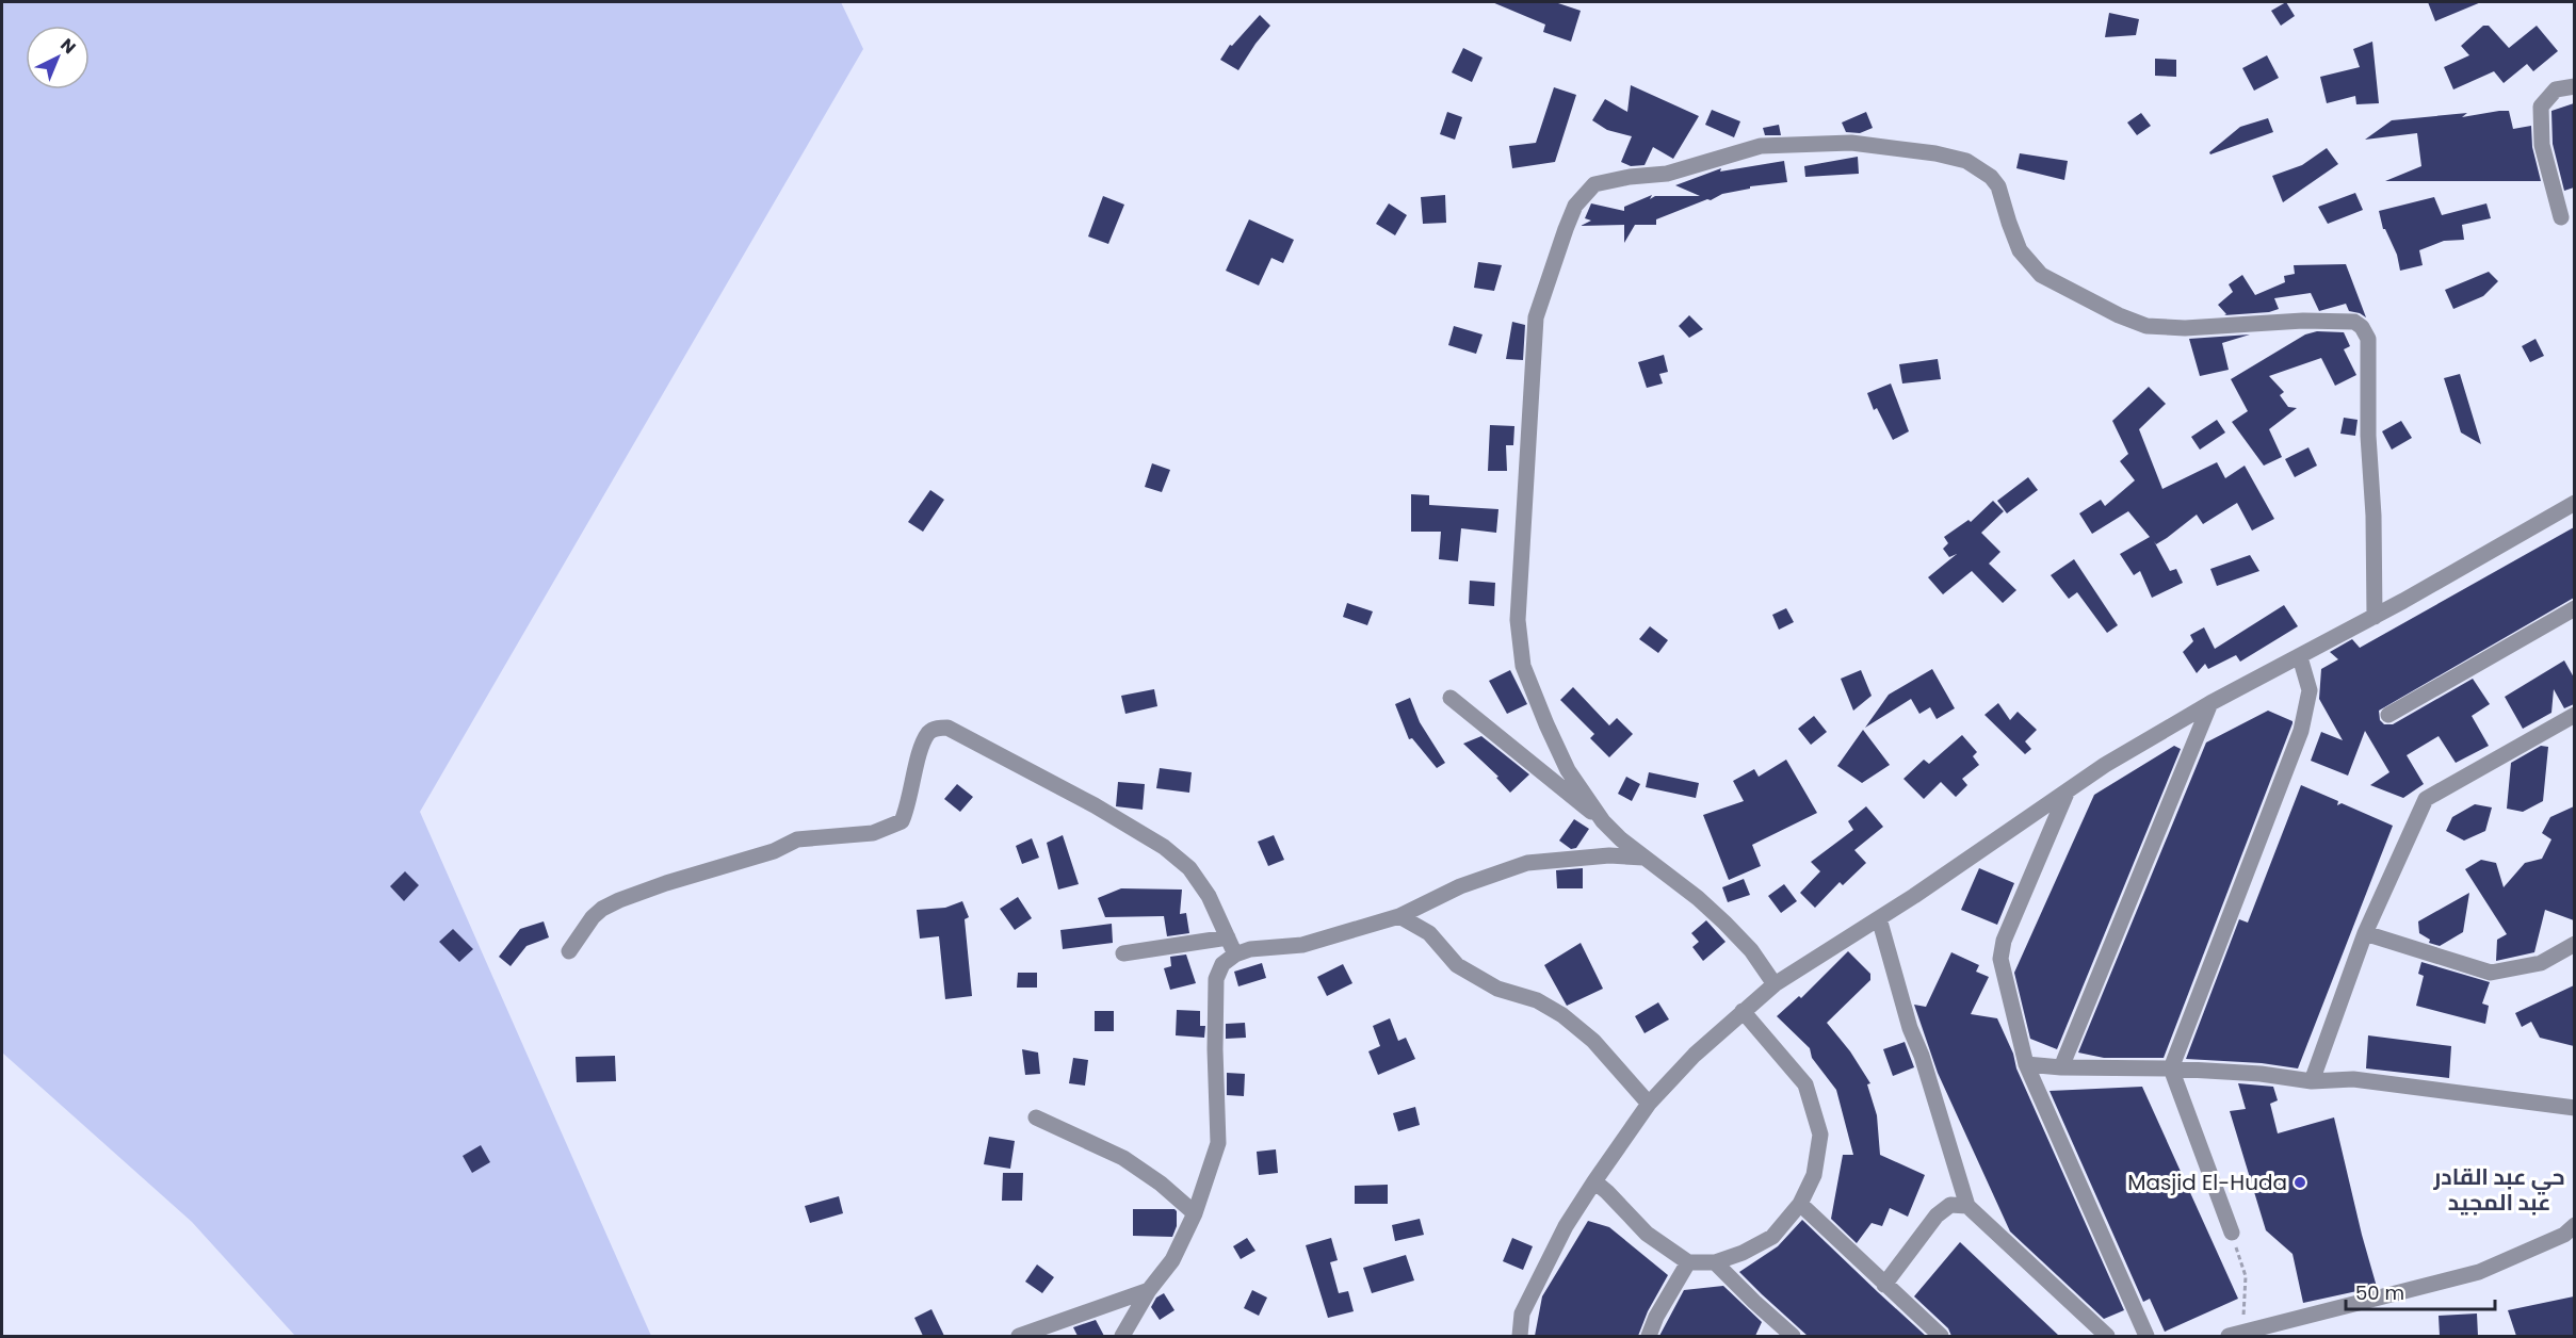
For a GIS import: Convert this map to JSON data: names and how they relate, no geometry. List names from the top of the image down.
{
  "districts": ["حي عبد القادر عبد المجيد"],
  "places": ["Masjid El-Huda"],
  "scale_bar": "50 m",
  "north": "top right"
}
